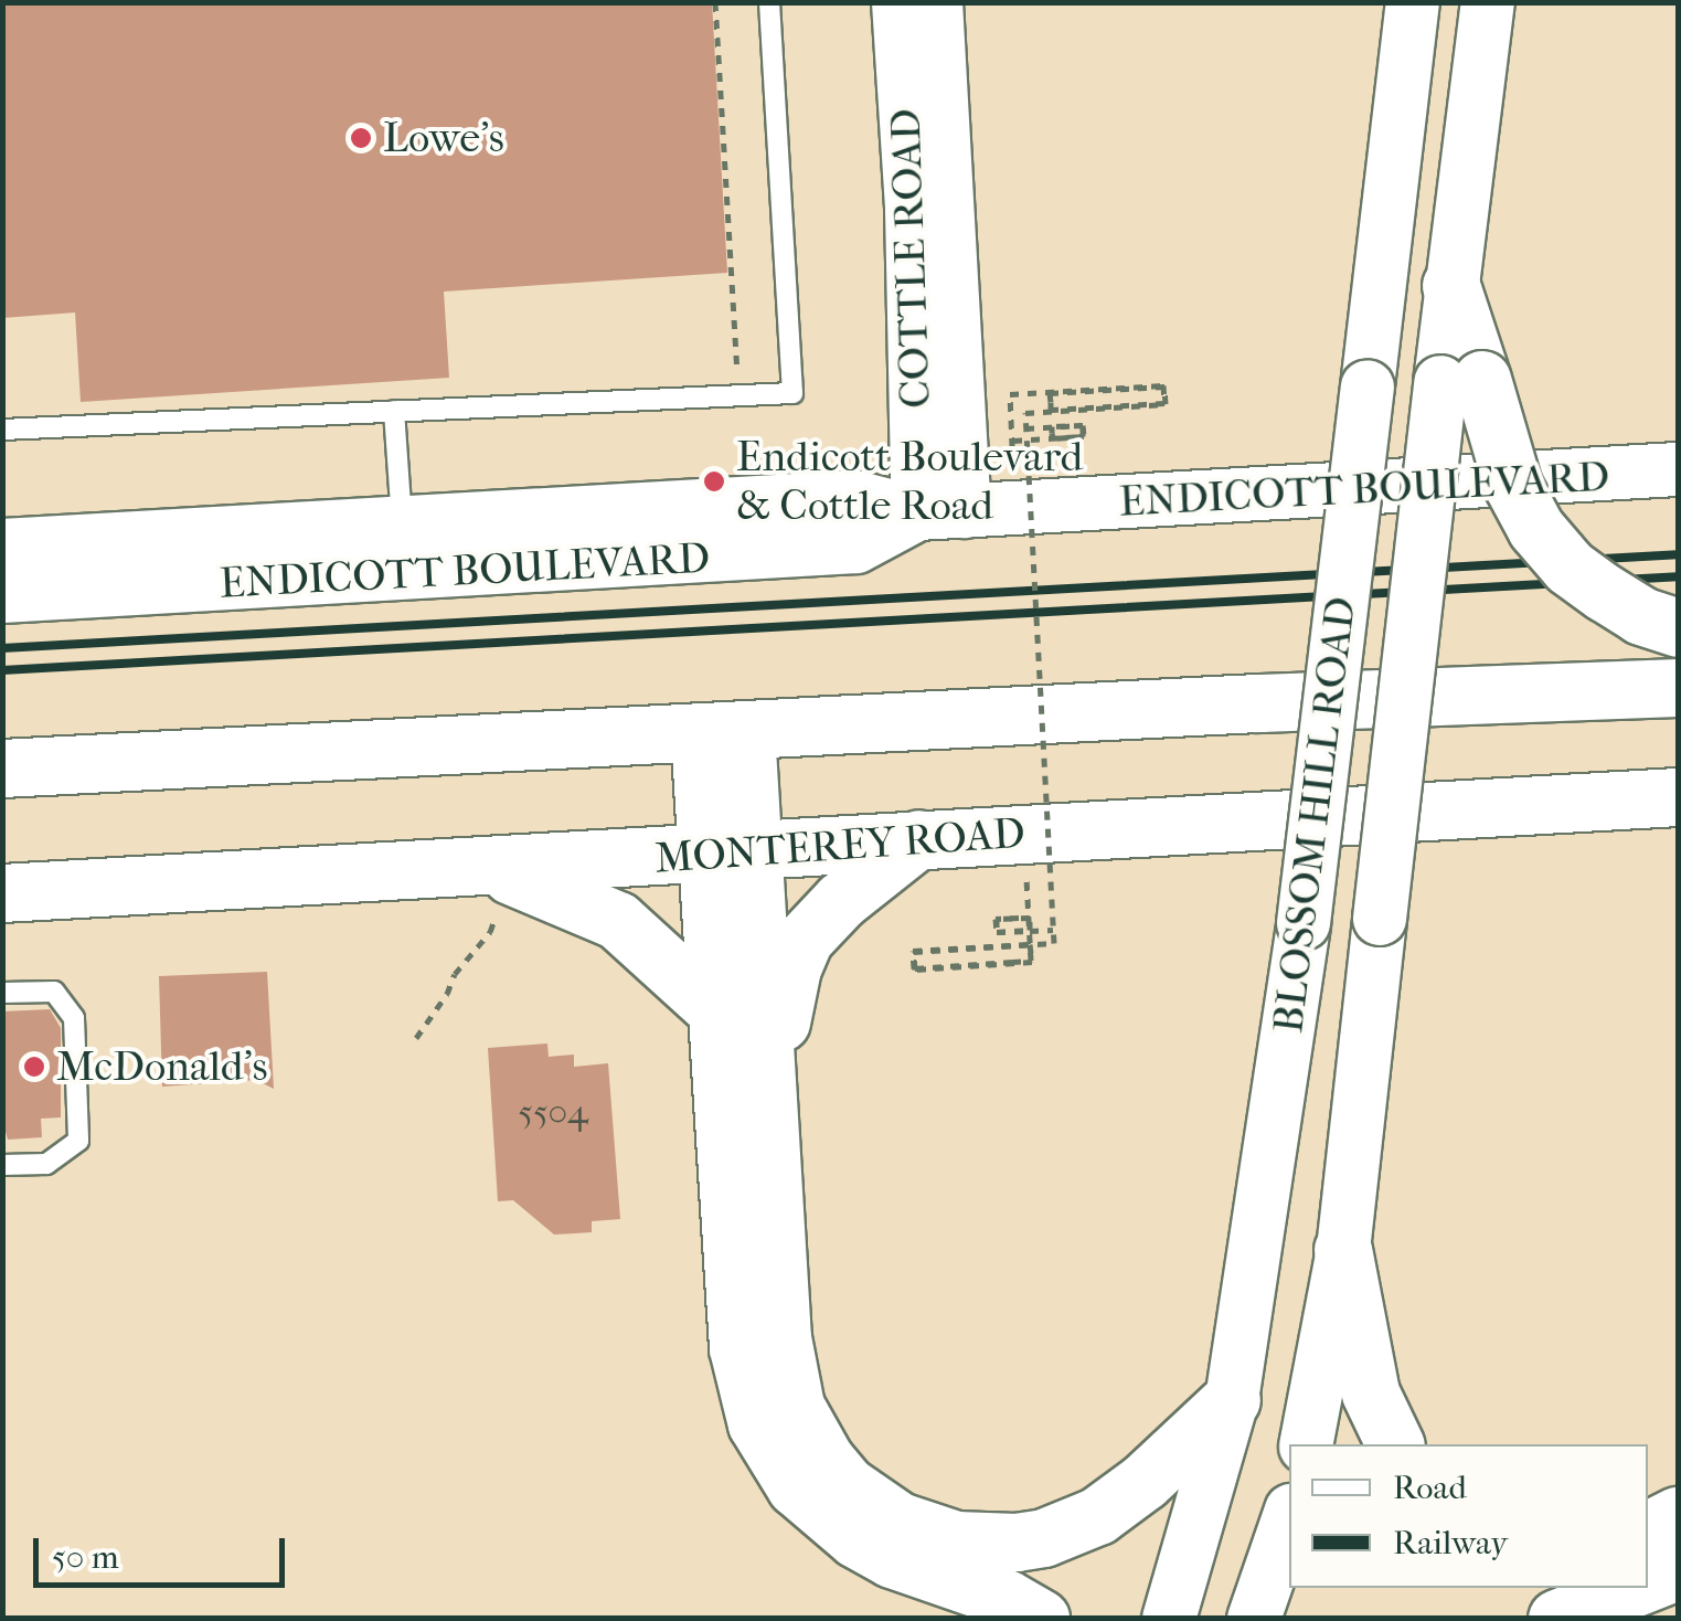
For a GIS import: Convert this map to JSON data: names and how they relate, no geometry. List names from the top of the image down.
{
  "streets": {
    "main road": [
      "COTTLE ROAD",
      "ENDICOTT BOULEVARD",
      "BLOSSOM HILL ROAD",
      "MONTEREY ROAD"
    ]
  },
  "crossings": [
    ["COTTLE ROAD", "ENDICOTT BOULEVARD"]
  ],
  "places": ["Lowe's", "Endicott Boulevard & Cottle Road", "McDonald's"],
  "house_numbers": ["5504"],
  "legend": ["Road", "Railway"],
  "scale_bar": "50 m"
}
